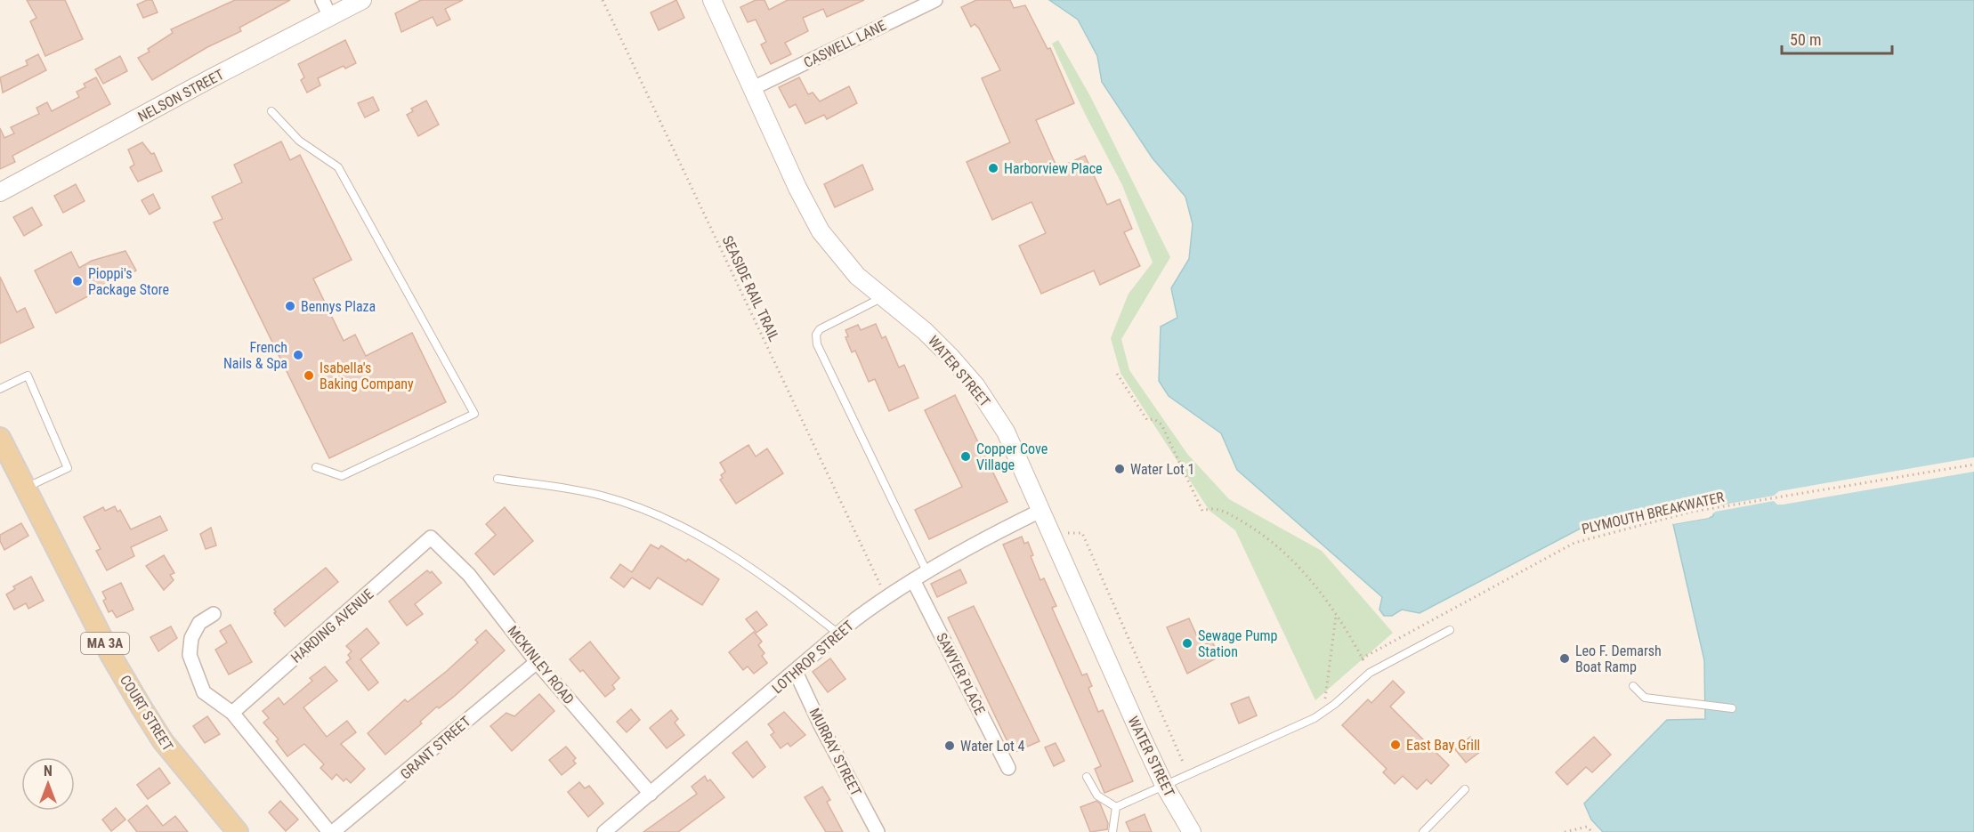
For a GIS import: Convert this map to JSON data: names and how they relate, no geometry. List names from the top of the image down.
{
  "streets": {
    "main road": [
      "NELSON STREET",
      "WATER STREET",
      "MA 3A",
      "COURT STREET"
    ],
    "street": [
      "CASWELL LANE",
      "HARDING AVENUE",
      "LOTHROP STREET",
      "MCKINLEY ROAD",
      "SAWYER PLACE",
      "GRANT STREET",
      "MURRAY STREET"
    ],
    "path": ["SEASIDE RAIL TRAIL", "PLYMOUTH BREAKWATER"]
  },
  "crossings": [
    ["CASWELL LANE", "WATER STREET"],
    ["WATER STREET", "LOTHROP STREET"],
    ["HARDING AVENUE", "MCKINLEY ROAD"],
    ["LOTHROP STREET", "MCKINLEY ROAD"],
    ["LOTHROP STREET", "SAWYER PLACE"],
    ["LOTHROP STREET", "MURRAY STREET"],
    ["MCKINLEY ROAD", "GRANT STREET"]
  ],
  "places": [
    "Harborview Place",
    "Pioppi's Package Store",
    "Bennys Plaza",
    "French Nails & Spa",
    "Isabella's Baking Company",
    "Copper Cove Village",
    "Water Lot 1",
    "Sewage Pump Station",
    "Leo F. Demarsh Boat Ramp",
    "East Bay Grill",
    "Water Lot 4"
  ],
  "scale_bar": "50 m",
  "north": "top"
}
